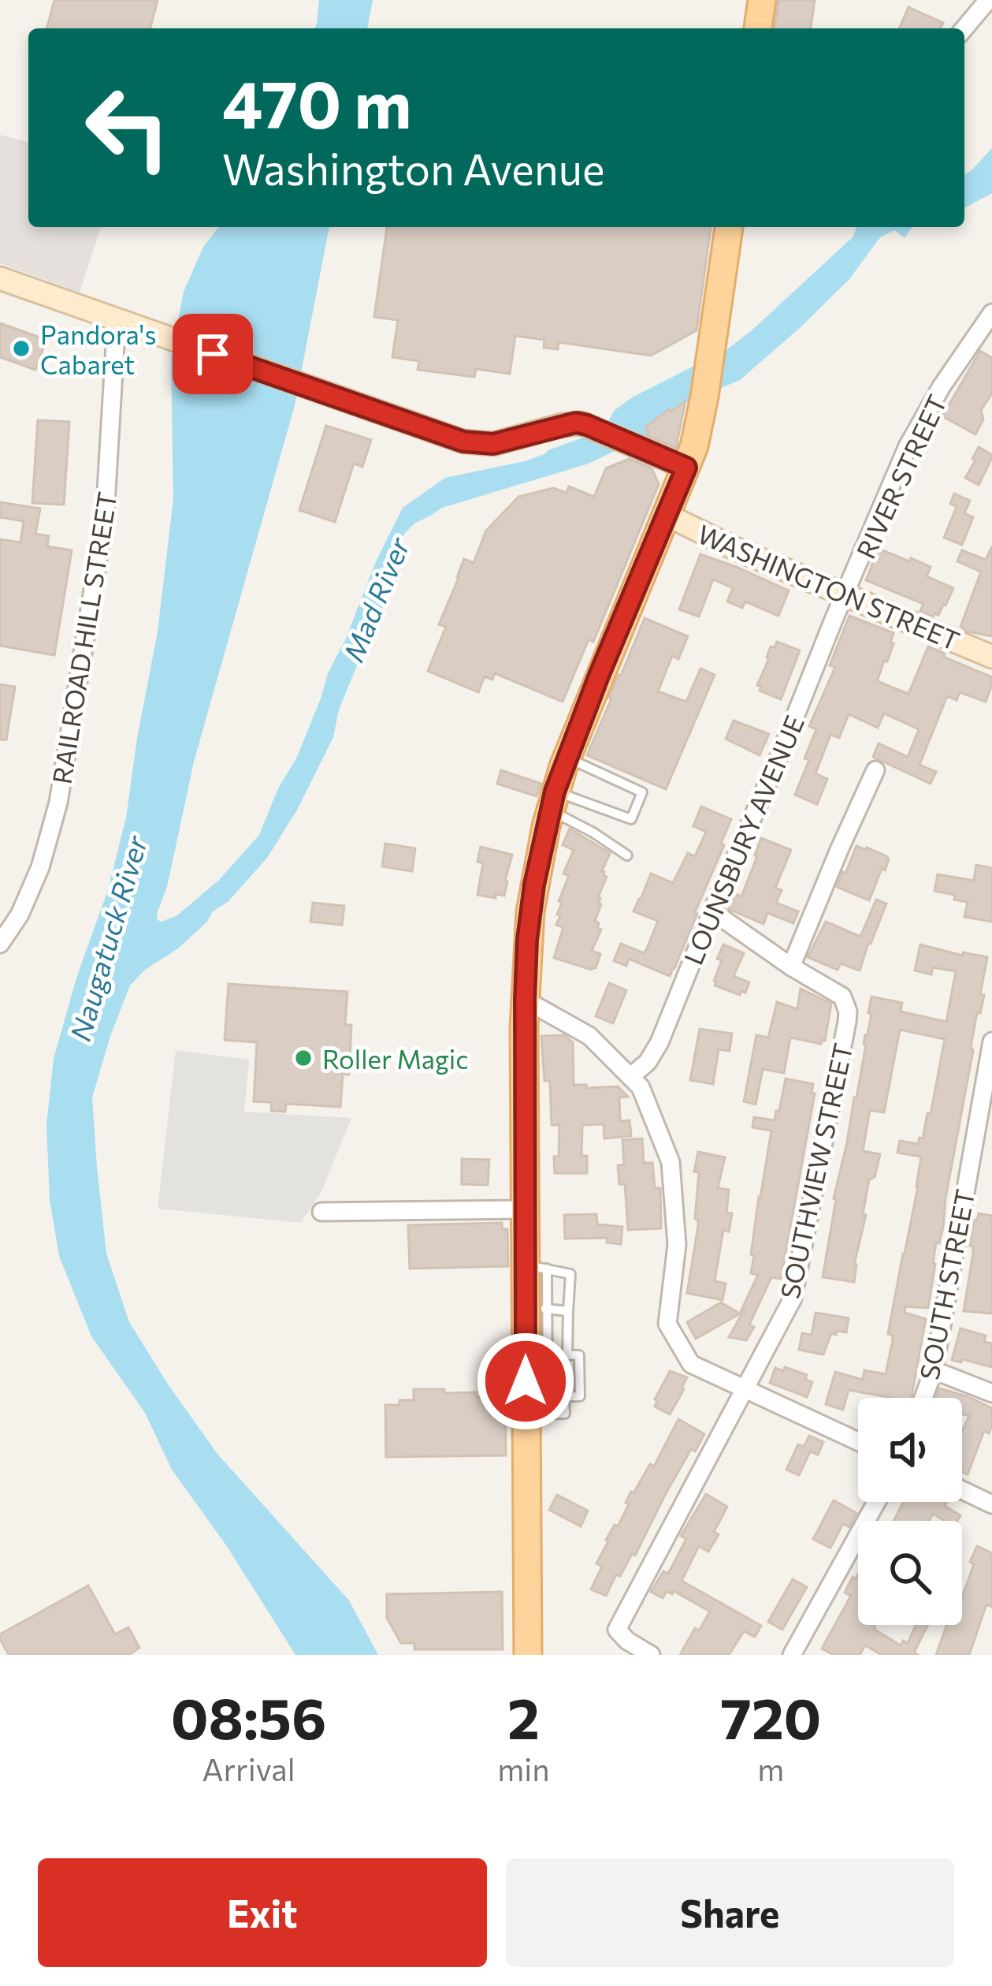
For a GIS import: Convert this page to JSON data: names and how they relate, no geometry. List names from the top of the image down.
{
  "streets": {
    "main road": ["WASHINGTON STREET"],
    "street": [
      "RIVER STREET",
      "RAILROAD HILL STREET",
      "LOUNSBURY AVENUE",
      "SOUTHVIEW STREET",
      "SOUTH STREET"
    ]
  },
  "crossings": [
    ["RIVER STREET", "WASHINGTON STREET"],
    ["RIVER STREET", "LOUNSBURY AVENUE"],
    ["WASHINGTON STREET", "LOUNSBURY AVENUE"],
    ["LOUNSBURY AVENUE", "SOUTHVIEW STREET"]
  ],
  "water": ["Mad River", "Naugatuck River"],
  "places": ["Pandora's Cabaret", "Roller Magic"],
  "page": {
    "turn": ["470 m", "Washington Avenue"],
    "eta": [
      "08:56",
      "Arrival",
      "2",
      "min",
      "720",
      "m"
    ],
    "buttons": ["Exit", "Share"]
  }
}
